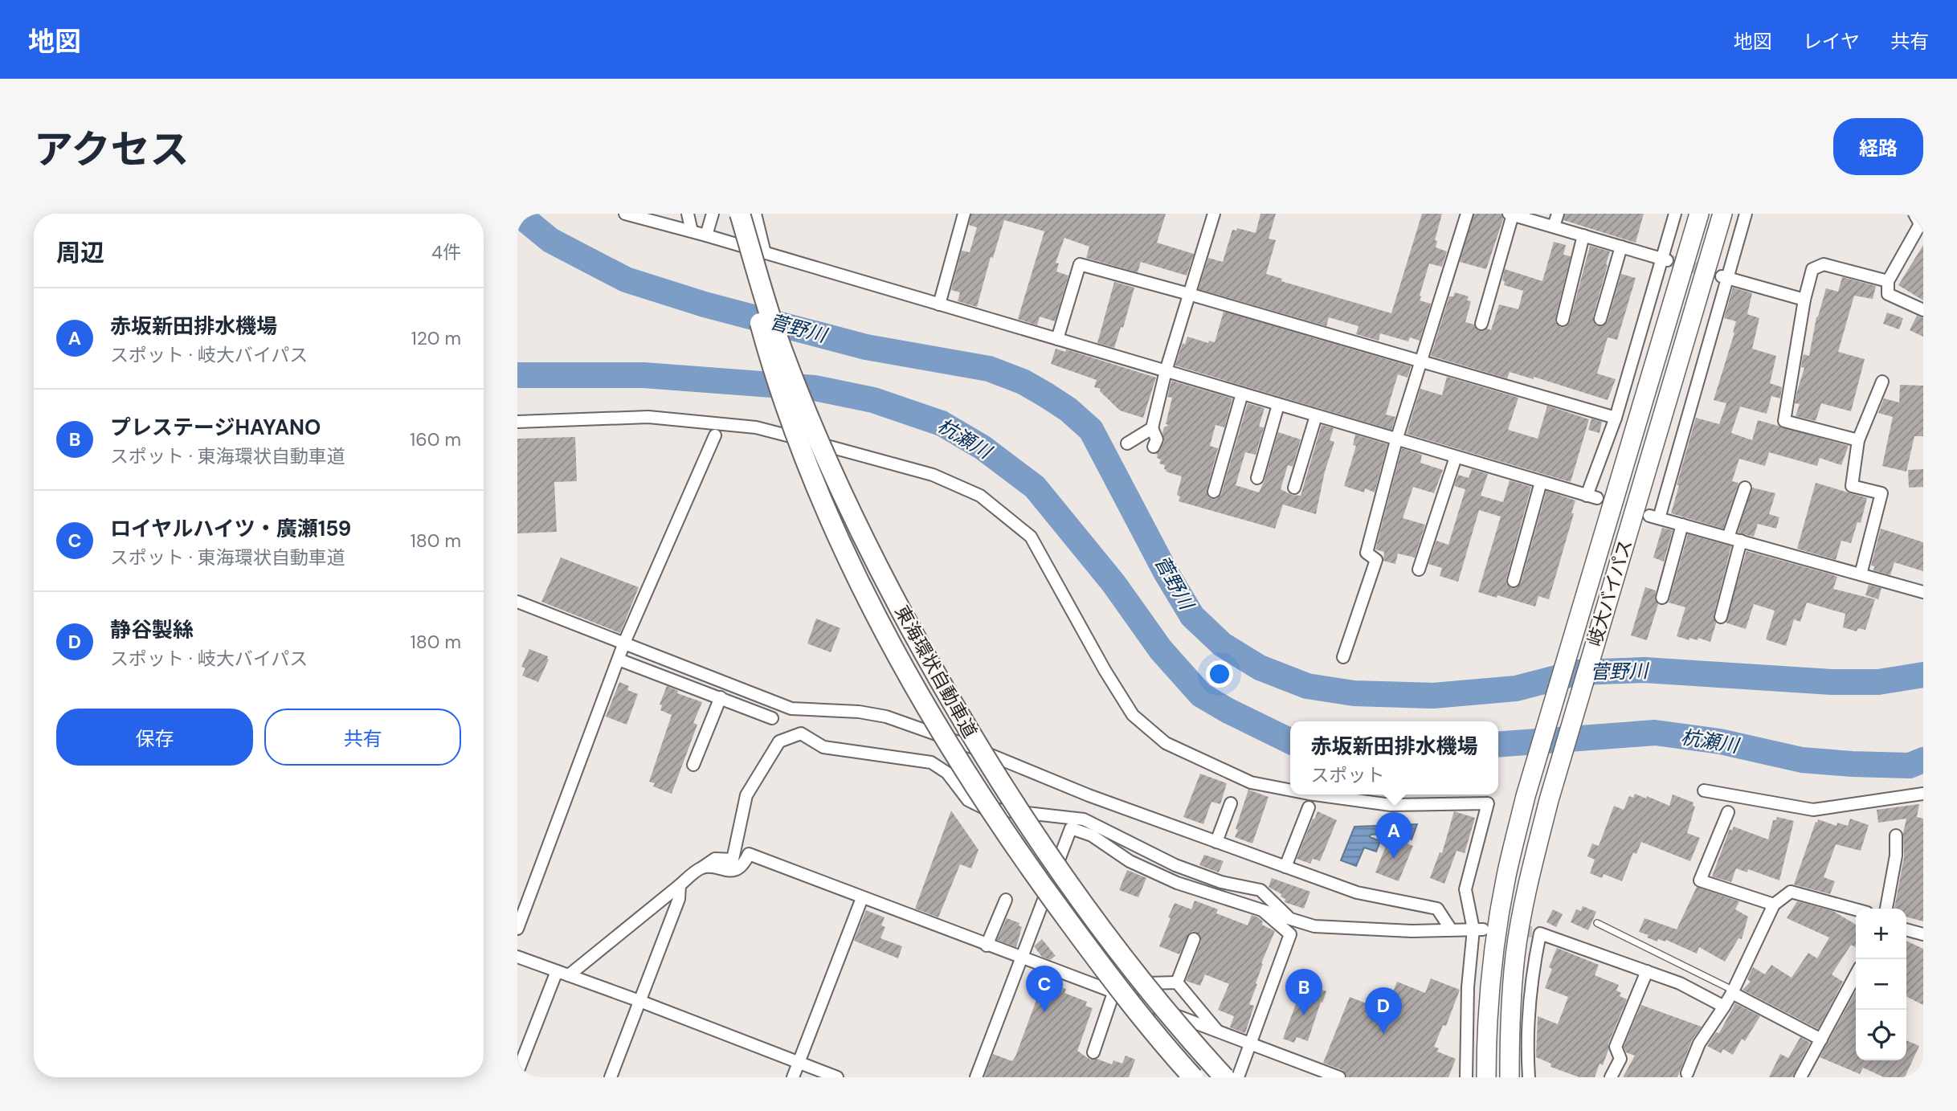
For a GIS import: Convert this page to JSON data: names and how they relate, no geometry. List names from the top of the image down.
{
  "streets": {
    "highway": ["岐大バイパス", "東海環状自動車道"]
  },
  "water": ["菅野川", "杭瀬川"],
  "page": {
    "header": "地図",
    "nav": ["地図", "レイヤ", "共有"],
    "title": "アクセス",
    "buttons": [
      "経路",
      ["保存", "共有"]
    ],
    "heading": ["周辺", "4件"],
    "list": [
      {
        "mark": "A",
        "name": "赤坂新田排水機場",
        "note": "スポット · 岐大バイパス",
        "value": "120 m"
      },
      {
        "mark": "B",
        "name": "プレステージHAYANO",
        "note": "スポット · 東海環状自動車道",
        "value": "160 m"
      },
      {
        "mark": "C",
        "name": "ロイヤルハイツ・廣瀬159",
        "note": "スポット · 東海環状自動車道",
        "value": "180 m"
      },
      {
        "mark": "D",
        "name": "静谷製絲",
        "note": "スポット · 岐大バイパス",
        "value": "180 m"
      }
    ],
    "popup": ["赤坂新田排水機場", "スポット"],
    "pins": [
      "A",
      "C",
      "B",
      "D"
    ],
    "map_buttons": ["+", "−"]
  }
}
